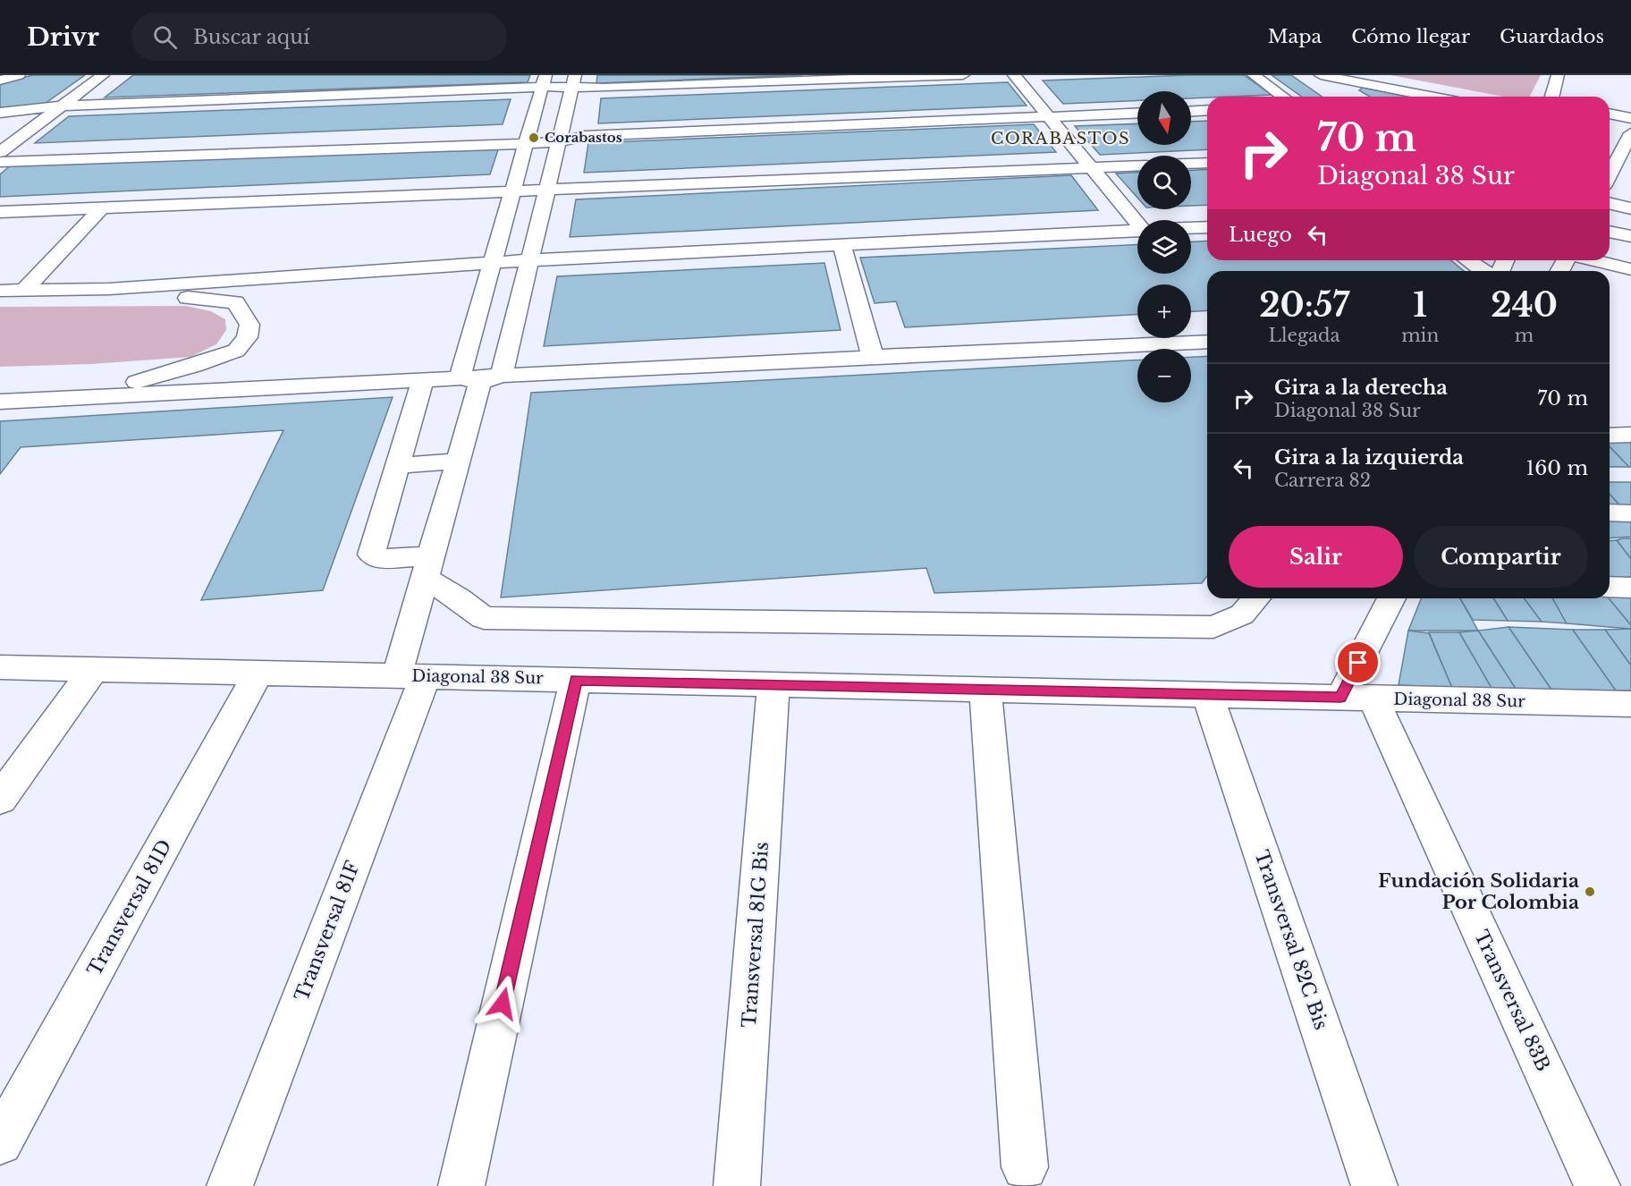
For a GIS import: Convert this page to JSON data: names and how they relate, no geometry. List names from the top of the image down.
{
  "streets": {
    "street": [
      "Diagonal 38 Sur",
      "Transversal 81D",
      "Transversal 81F",
      "Transversal 81G Bis",
      "Transversal 82C Bis",
      "Transversal 83B"
    ]
  },
  "crossings": [
    ["Diagonal 38 Sur", "Transversal 81D"],
    ["Diagonal 38 Sur", "Transversal 81F"],
    ["Diagonal 38 Sur", "Transversal 81G Bis"],
    ["Diagonal 38 Sur", "Transversal 82C Bis"],
    ["Diagonal 38 Sur", "Transversal 83B"]
  ],
  "districts": ["CORABASTOS"],
  "places": ["Corabastos", "Fundación Solidaria Por Colombia"],
  "north": "bottom",
  "page": {
    "header": "Drivr",
    "search": "Buscar aquí",
    "nav": ["Mapa", "Cómo llegar", "Guardados"],
    "map_buttons": ["+", "−"],
    "turn": ["70 m", "Diagonal 38 Sur"],
    "then": "Luego",
    "eta": [
      "20:57",
      "Llegada",
      "1",
      "min",
      "240",
      "m"
    ],
    "list": [
      {
        "name": "Gira a la derecha",
        "note": "Diagonal 38 Sur",
        "value": "70 m"
      },
      {
        "name": "Gira a la izquierda",
        "note": "Carrera 82",
        "value": "160 m"
      }
    ],
    "buttons": ["Salir", "Compartir"]
  }
}
